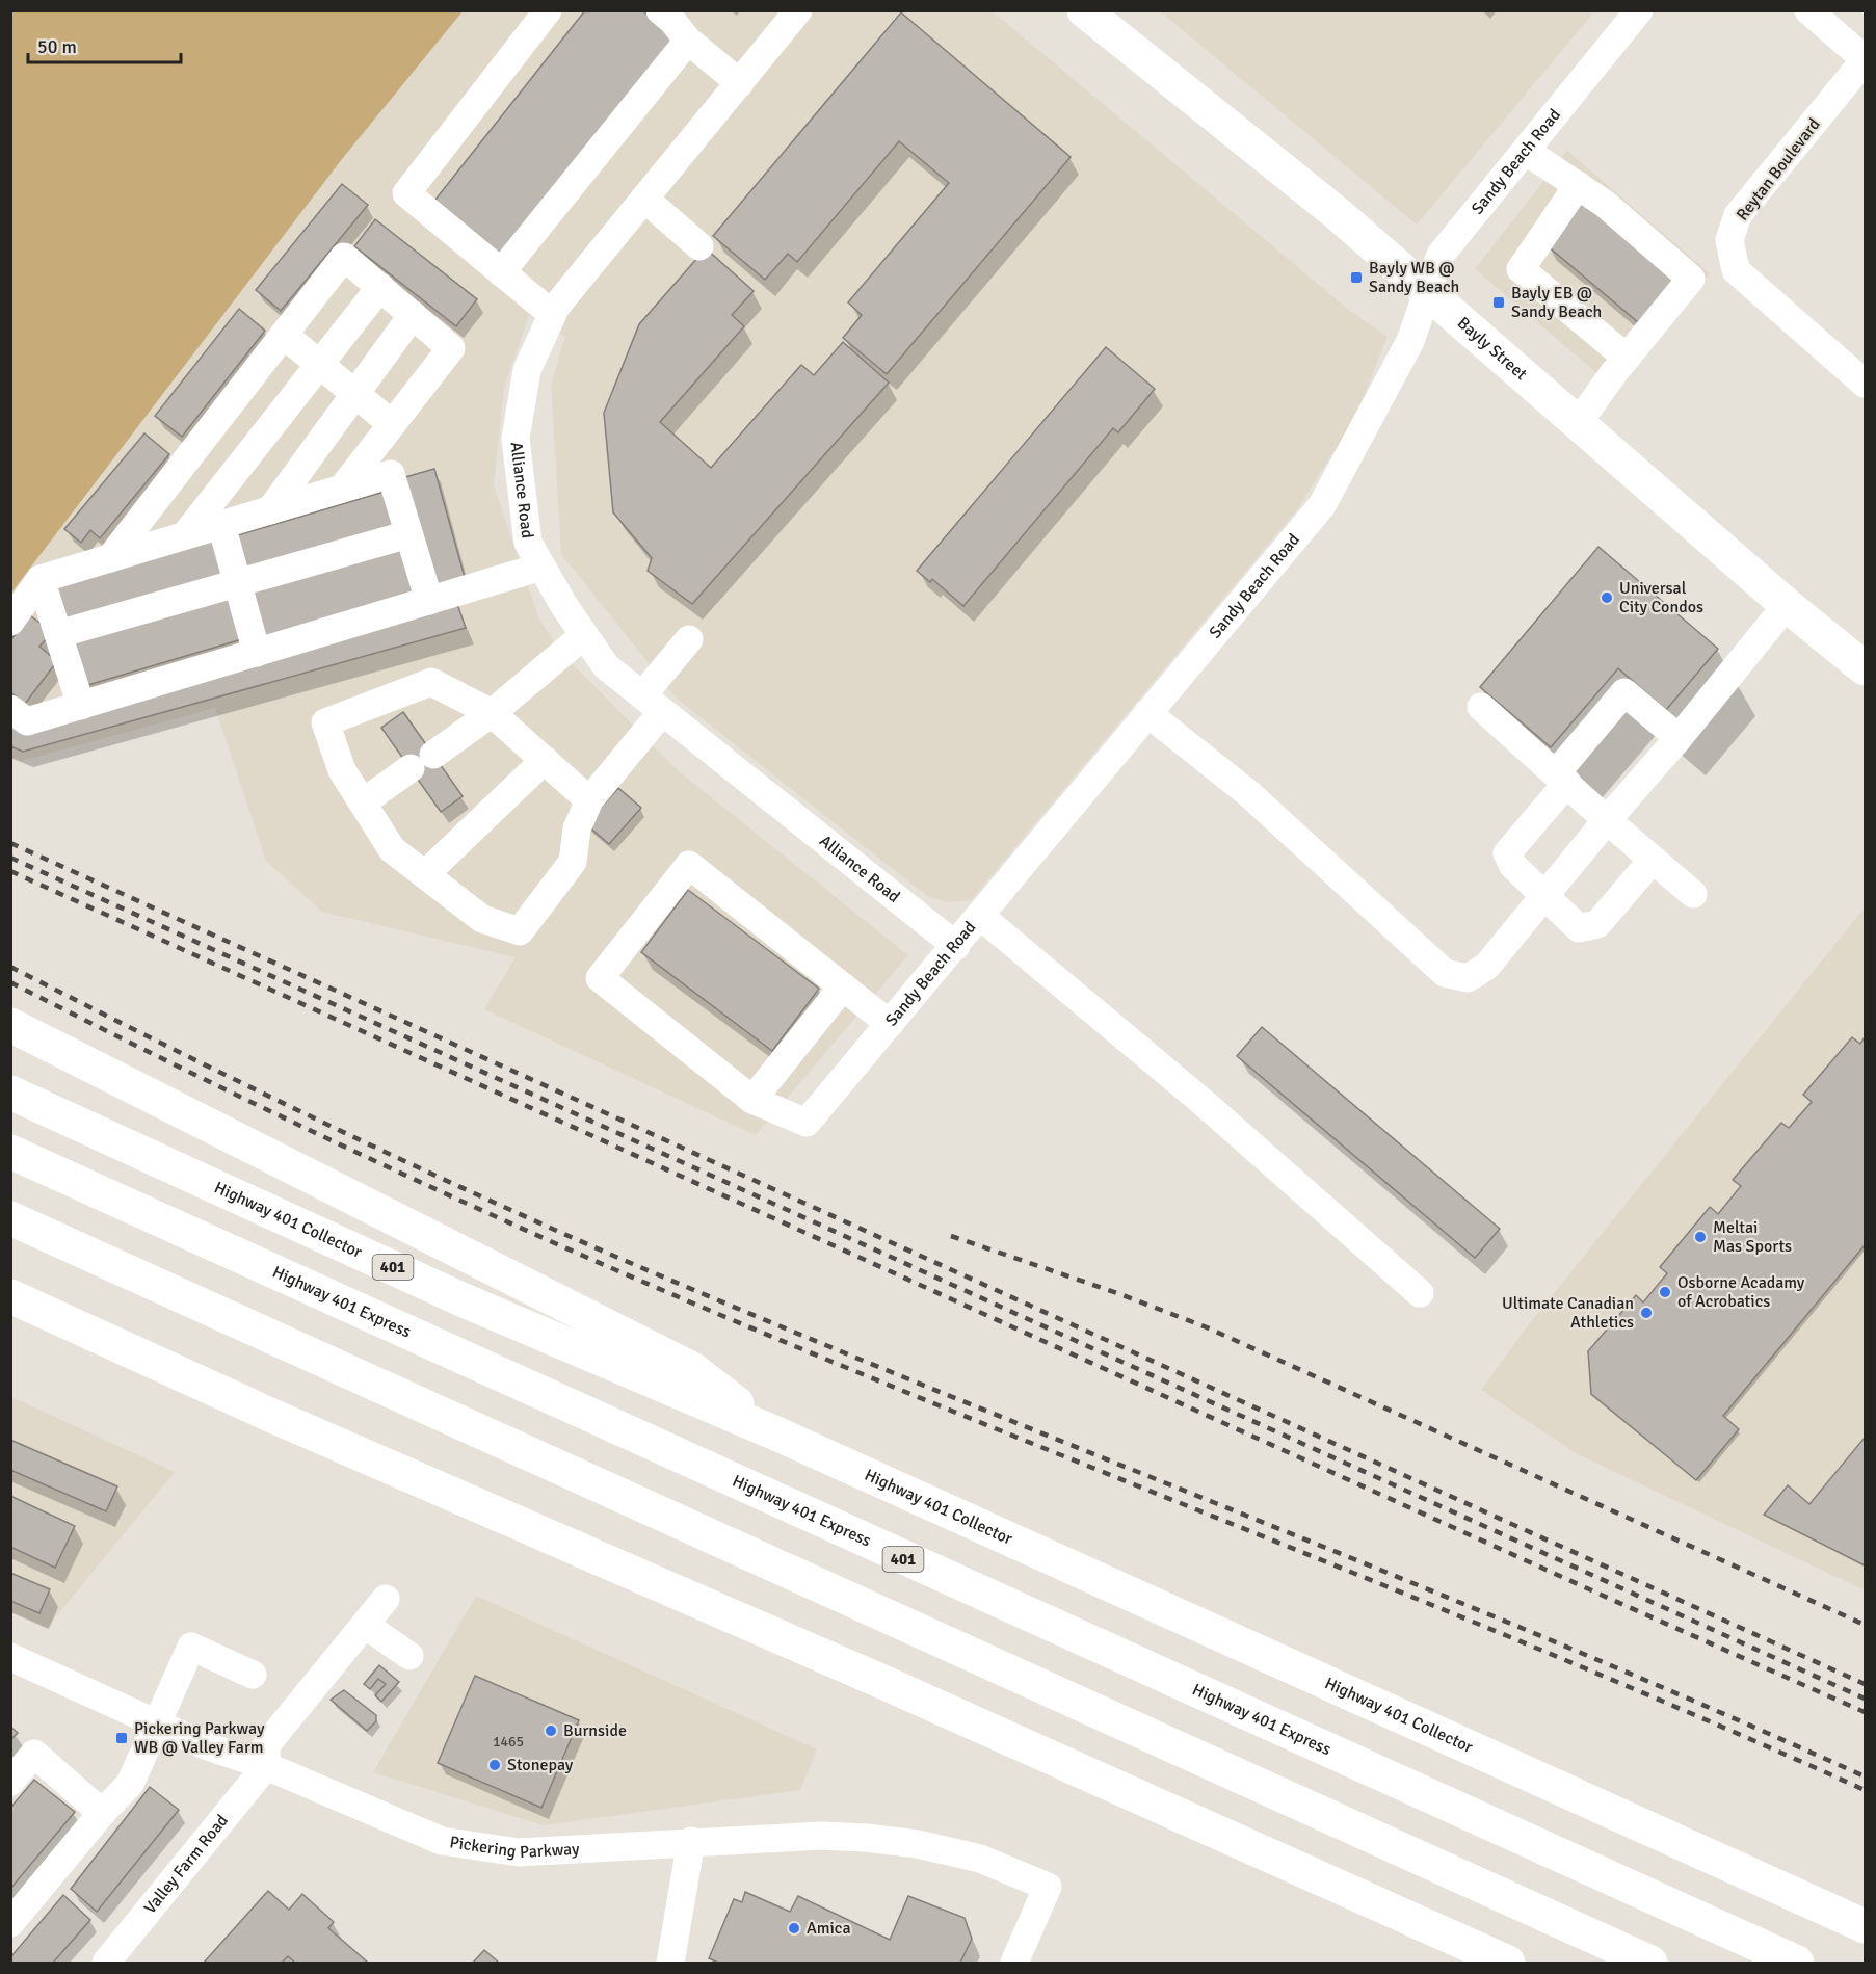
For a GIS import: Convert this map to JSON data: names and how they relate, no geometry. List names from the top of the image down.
{
  "streets": {
    "main road": [
      "Bayly Street",
      "Highway 401 Collector",
      "401",
      "Highway 401 Express"
    ],
    "street": [
      "Sandy Beach Road",
      "Reytan Boulevard",
      "Alliance Road",
      "Pickering Parkway",
      "Valley Farm Road"
    ]
  },
  "crossings": [
    ["Sandy Beach Road", "Bayly Street"],
    ["Sandy Beach Road", "Alliance Road"],
    ["Pickering Parkway", "Valley Farm Road"]
  ],
  "places": {
    "transit": ["Bayly WB @ Sandy Beach", "Bayly EB @ Sandy Beach", "Pickering Parkway WB @ Valley Farm"],
    "other": [
      "Universal City Condos",
      "Meltai Mas Sports",
      "Osborne Acadamy of Acrobatics",
      "Ultimate Canadian Athletics",
      "Burnside",
      "Stonepay",
      "Amica"
    ]
  },
  "house_numbers": ["1465"],
  "scale_bar": "50 m"
}
